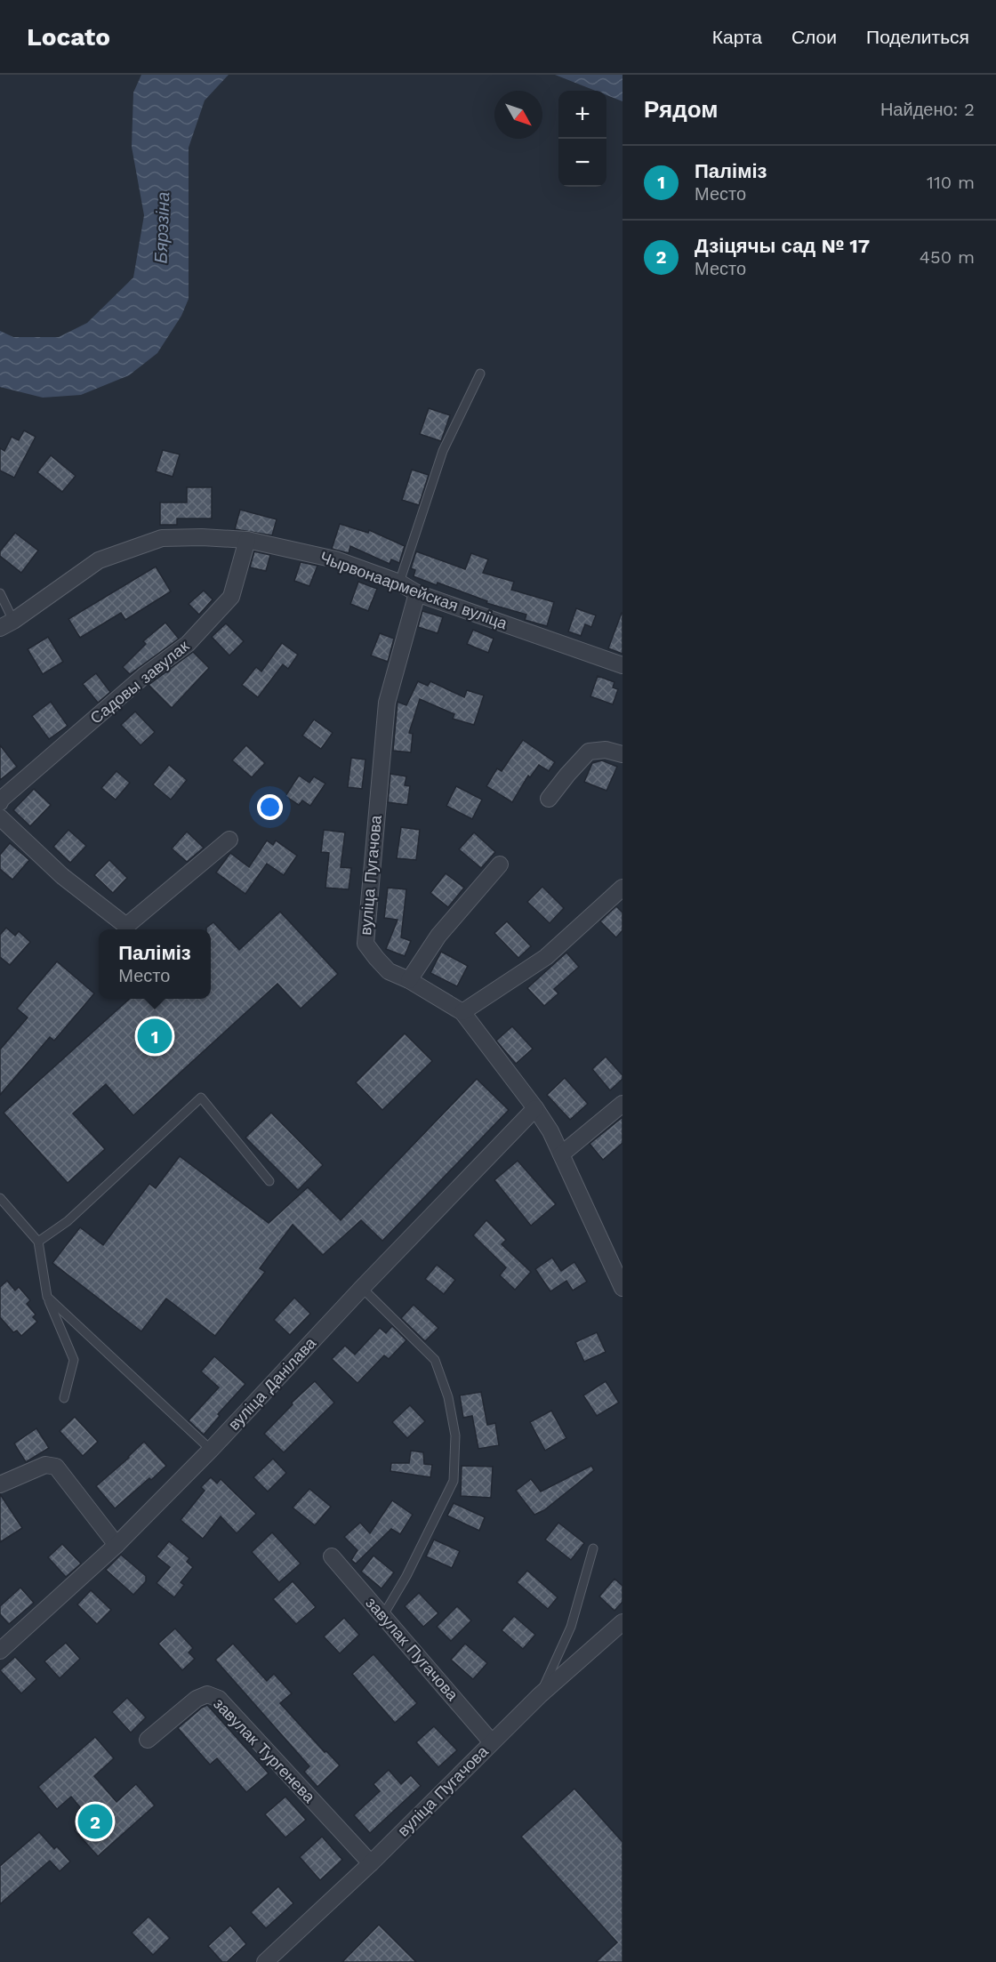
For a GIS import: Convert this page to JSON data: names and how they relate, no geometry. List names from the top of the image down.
{
  "streets": {
    "street": [
      "Чырвонаармейская вуліца",
      "Садовы завулак",
      "вуліца Пугачова",
      "вуліца Данілава",
      "завулак Пугачова",
      "завулак Тургенева"
    ]
  },
  "crossings": [
    ["Чырвонаармейская вуліца", "Садовы завулак"],
    ["Чырвонаармейская вуліца", "вуліца Пугачова"],
    ["вуліца Пугачова", "вуліца Данілава"],
    ["вуліца Пугачова", "завулак Пугачова"],
    ["вуліца Пугачова", "завулак Тургенева"]
  ],
  "water": ["Бярэзіна"],
  "north": "bottom right",
  "page": {
    "header": "Locato",
    "nav": ["Карта", "Слои", "Поделиться"],
    "heading": ["Рядом", "Найдено: 2"],
    "map_buttons": ["+", "−"],
    "list": [
      {
        "mark": "1",
        "name": "Паліміз",
        "note": "Место",
        "value": "110 m"
      },
      {
        "mark": "2",
        "name": "Дзіцячы сад № 17",
        "note": "Место",
        "value": "450 m"
      }
    ],
    "popup": ["Паліміз", "Место"],
    "pins": ["1", "2"]
  }
}
